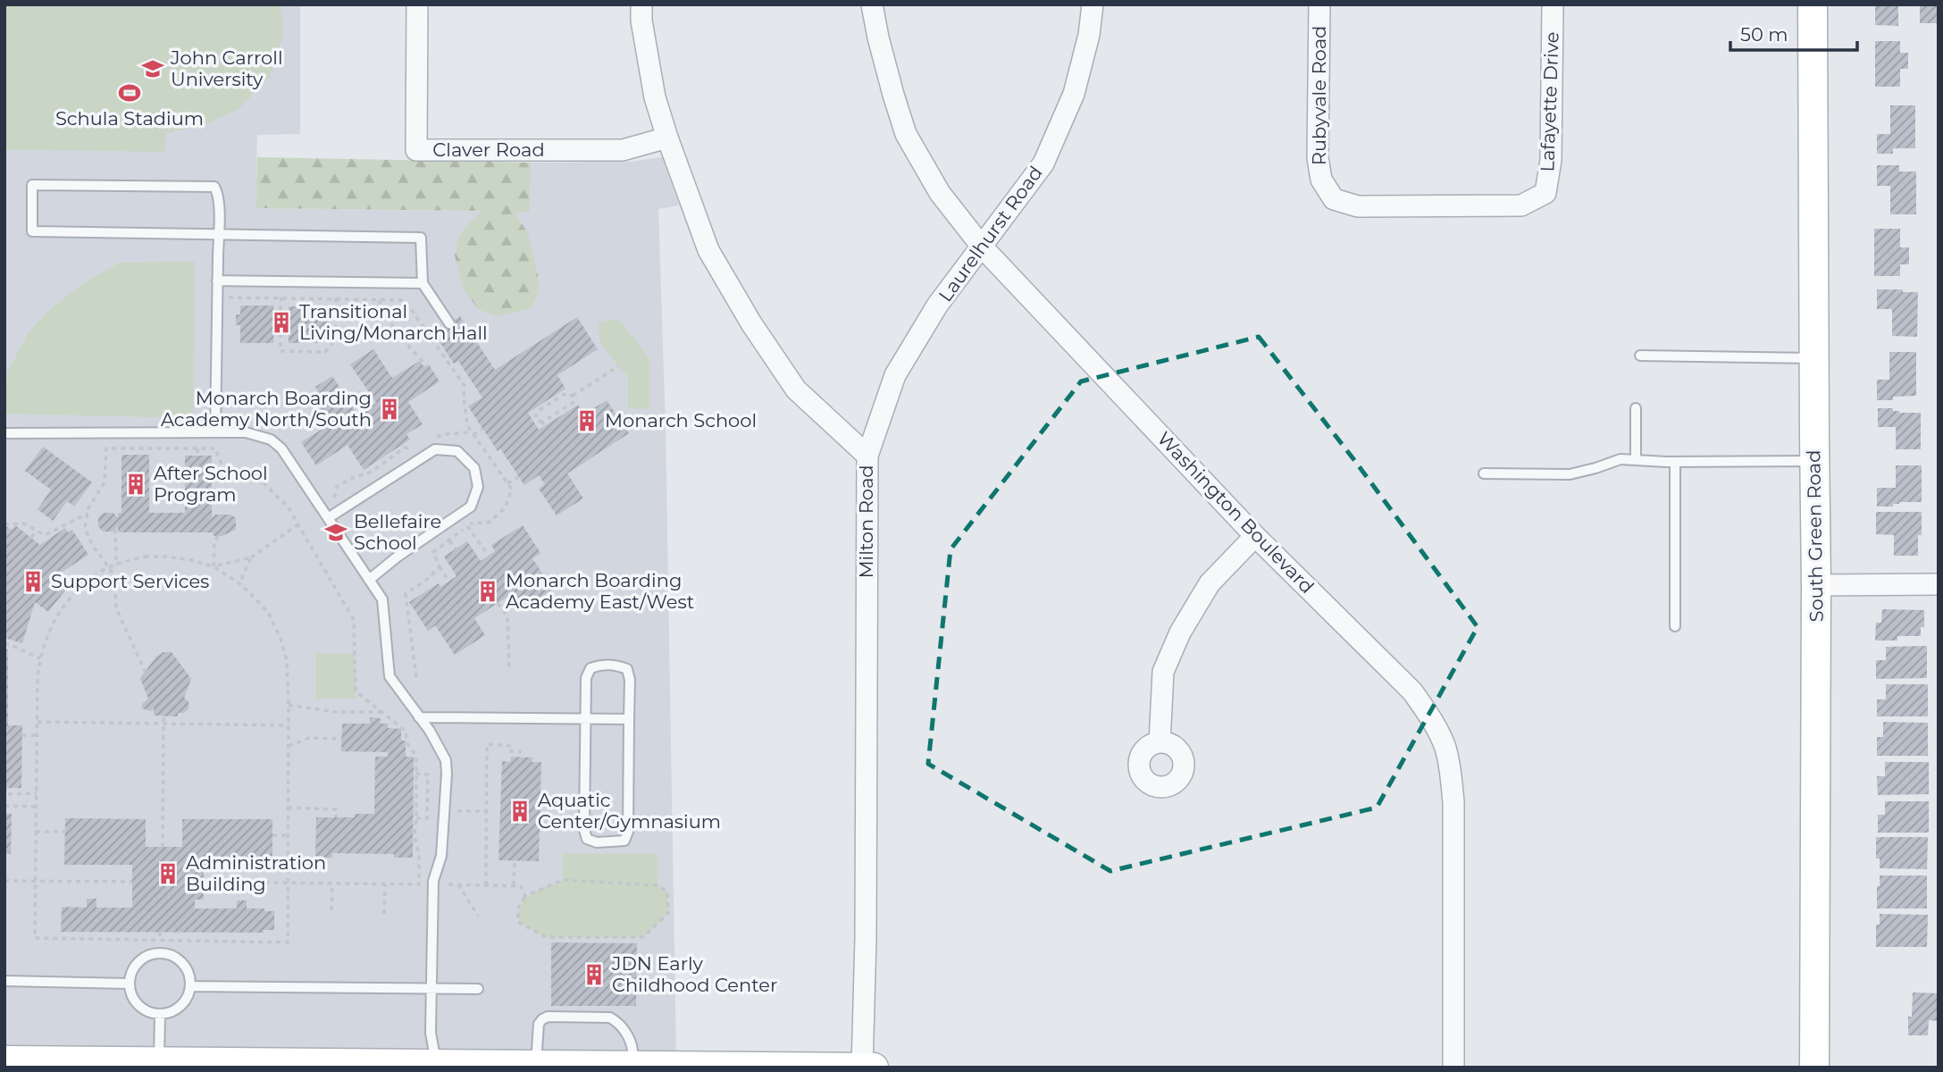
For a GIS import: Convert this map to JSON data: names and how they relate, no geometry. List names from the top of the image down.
{
  "streets": {
    "main road": ["South Green Road"],
    "street": [
      "Rubyvale Road",
      "Lafayette Drive",
      "Claver Road",
      "Laurelhurst Road",
      "Washington Boulevard",
      "Milton Road"
    ]
  },
  "crossings": [
    ["Rubyvale Road", "Lafayette Drive"],
    ["Claver Road", "Milton Road"],
    ["Laurelhurst Road", "Washington Boulevard"],
    ["Laurelhurst Road", "Milton Road"]
  ],
  "places": {
    "school or university": ["John Carroll University", "Bellefaire School"],
    "sports": ["Schula Stadium"],
    "building": [
      "Transitional Living/Monarch Hall",
      "Monarch Boarding Academy North/South",
      "Monarch School",
      "After School Program",
      "Support Services",
      "Monarch Boarding Academy East/West",
      "Aquatic Center/Gymnasium",
      "Administration Building",
      "JDN Early Childhood Center"
    ]
  },
  "scale_bar": "50 m"
}
